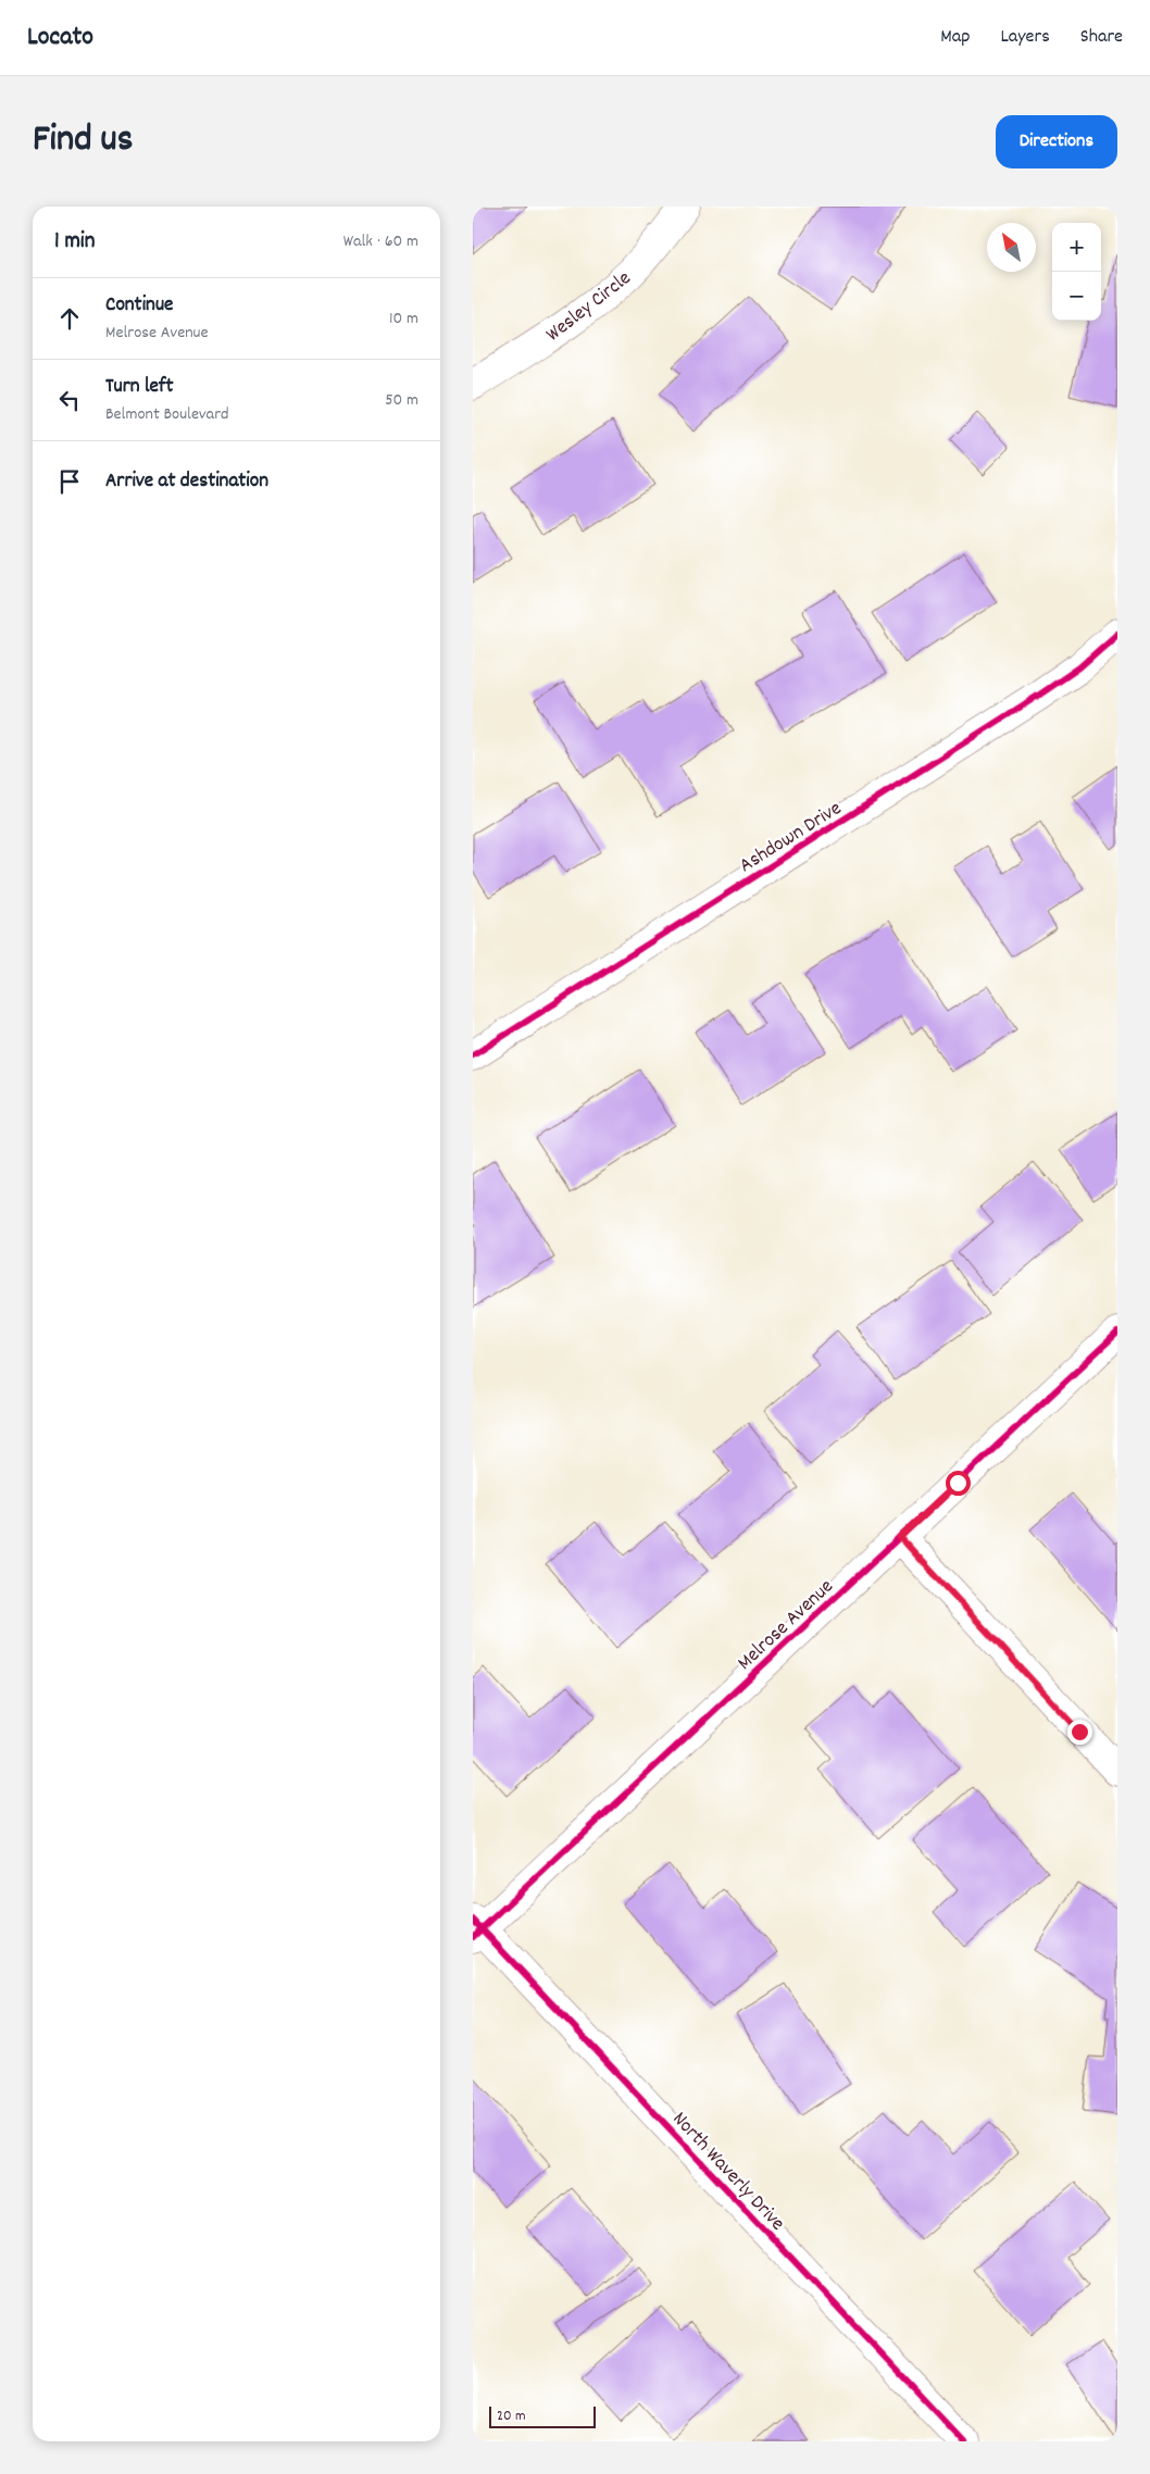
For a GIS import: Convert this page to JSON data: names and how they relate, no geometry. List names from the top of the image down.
{
  "streets": {
    "street": [
      "Wesley Circle",
      "Ashdown Drive",
      "Melrose Avenue",
      "North Waverly Drive"
    ]
  },
  "crossings": [
    ["Melrose Avenue", "North Waverly Drive"]
  ],
  "scale_bar": "20 m",
  "north": "top left",
  "page": {
    "header": "Locato",
    "nav": ["Map", "Layers", "Share"],
    "title": "Find us",
    "buttons": "Directions",
    "heading": ["1 min", "Walk · 60 m"],
    "map_buttons": ["+", "−"],
    "list": [
      ["Continue", "Melrose Avenue", "10 m"],
      ["Turn left", "Belmont Boulevard", "50 m"],
      "Arrive at destination"
    ],
    "scale": "20 m"
  }
}
